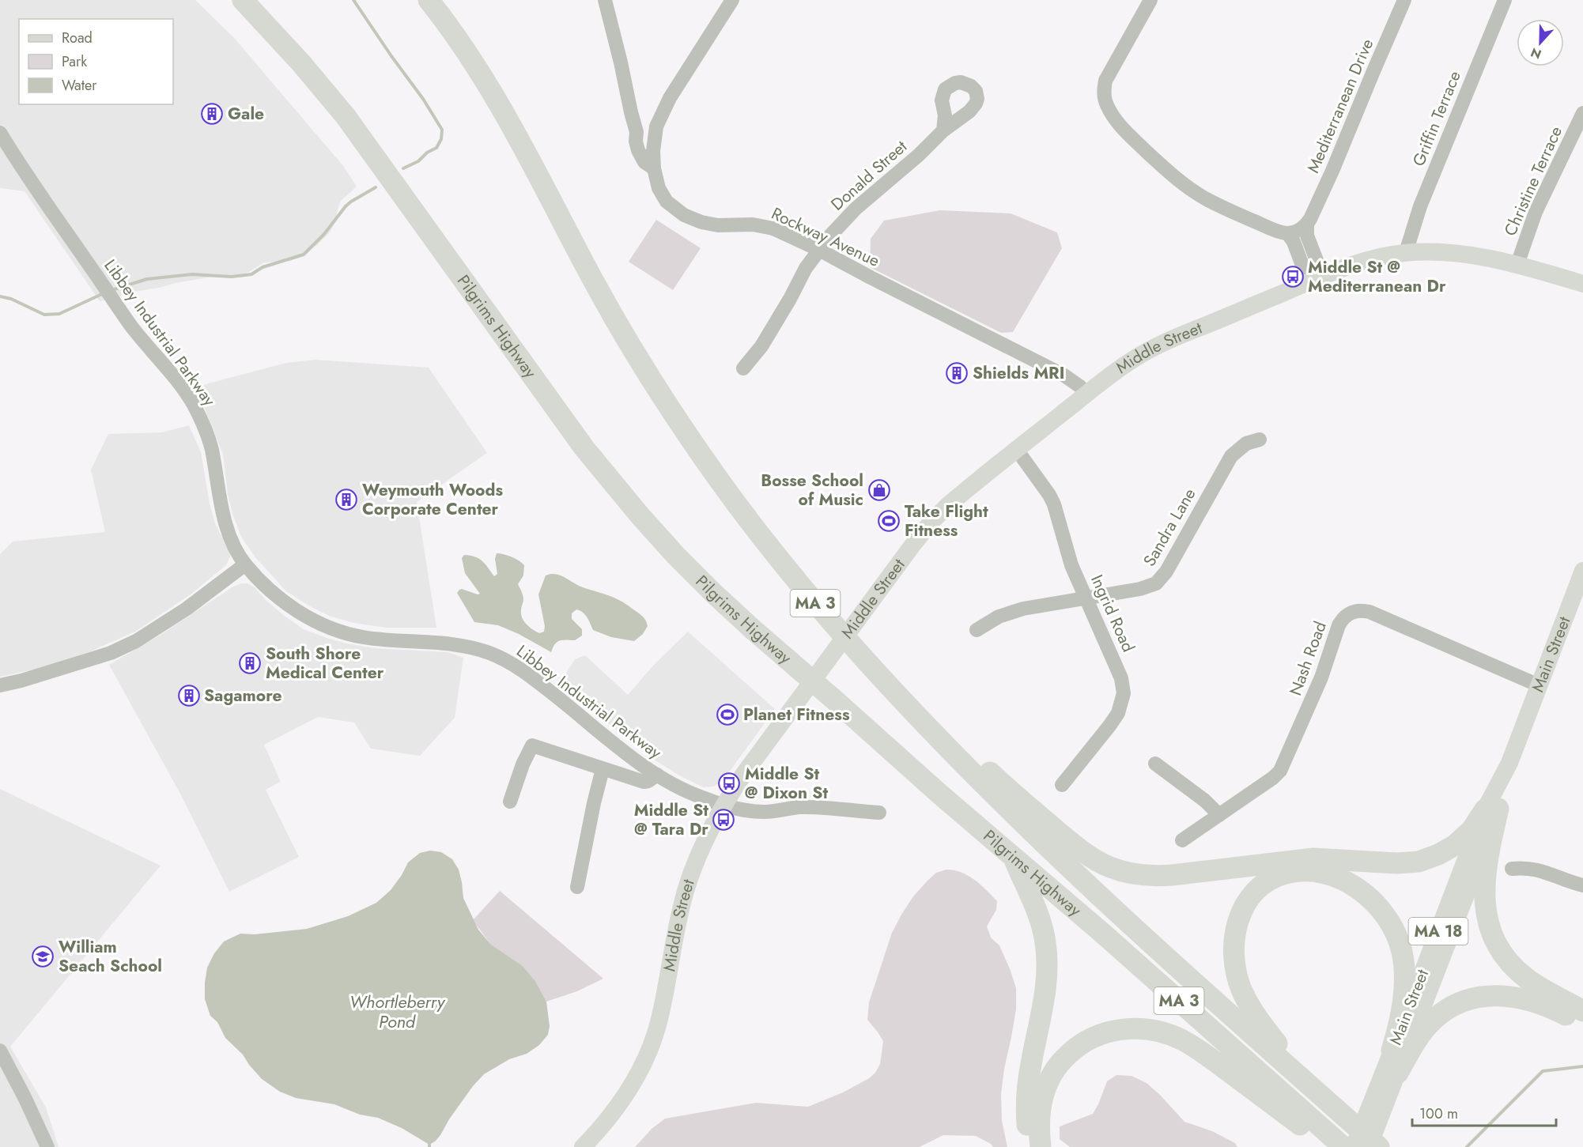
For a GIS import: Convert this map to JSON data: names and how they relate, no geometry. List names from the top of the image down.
{
  "streets": {
    "highway": ["Pilgrims Highway", "MA 3"],
    "main road": ["Middle Street", "Main Street", "MA 18"],
    "street": [
      "Mediterranean Drive",
      "Griffin Terrace",
      "Donald Street",
      "Christine Terrace",
      "Rockway Avenue",
      "Libbey Industrial Parkway",
      "Sandra Lane",
      "Ingrid Road",
      "Nash Road"
    ]
  },
  "crossings": [
    ["Griffin Terrace", "Middle Street"],
    ["Donald Street", "Rockway Avenue"],
    ["Christine Terrace", "Middle Street"],
    ["Rockway Avenue", "Middle Street"],
    ["Libbey Industrial Parkway", "Middle Street"],
    ["Middle Street", "Ingrid Road"],
    ["Sandra Lane", "Ingrid Road"],
    ["Main Street", "Nash Road"]
  ],
  "water": ["Whortleberry Pond"],
  "places": {
    "building": [
      "Gale",
      "Shields MRI",
      "Weymouth Woods Corporate Center",
      "South Shore Medical Center",
      "Sagamore"
    ],
    "bus stop": ["Middle St @ Mediterranean Dr", "Middle St @ Dixon St", "Middle St @ Tara Dr"],
    "shop": ["Bosse School of Music"],
    "sports": ["Take Flight Fitness", "Planet Fitness"],
    "school or university": ["William Seach School"]
  },
  "legend": ["Road", "Park", "Water"],
  "scale_bar": "100 m",
  "north": "bottom"
}
